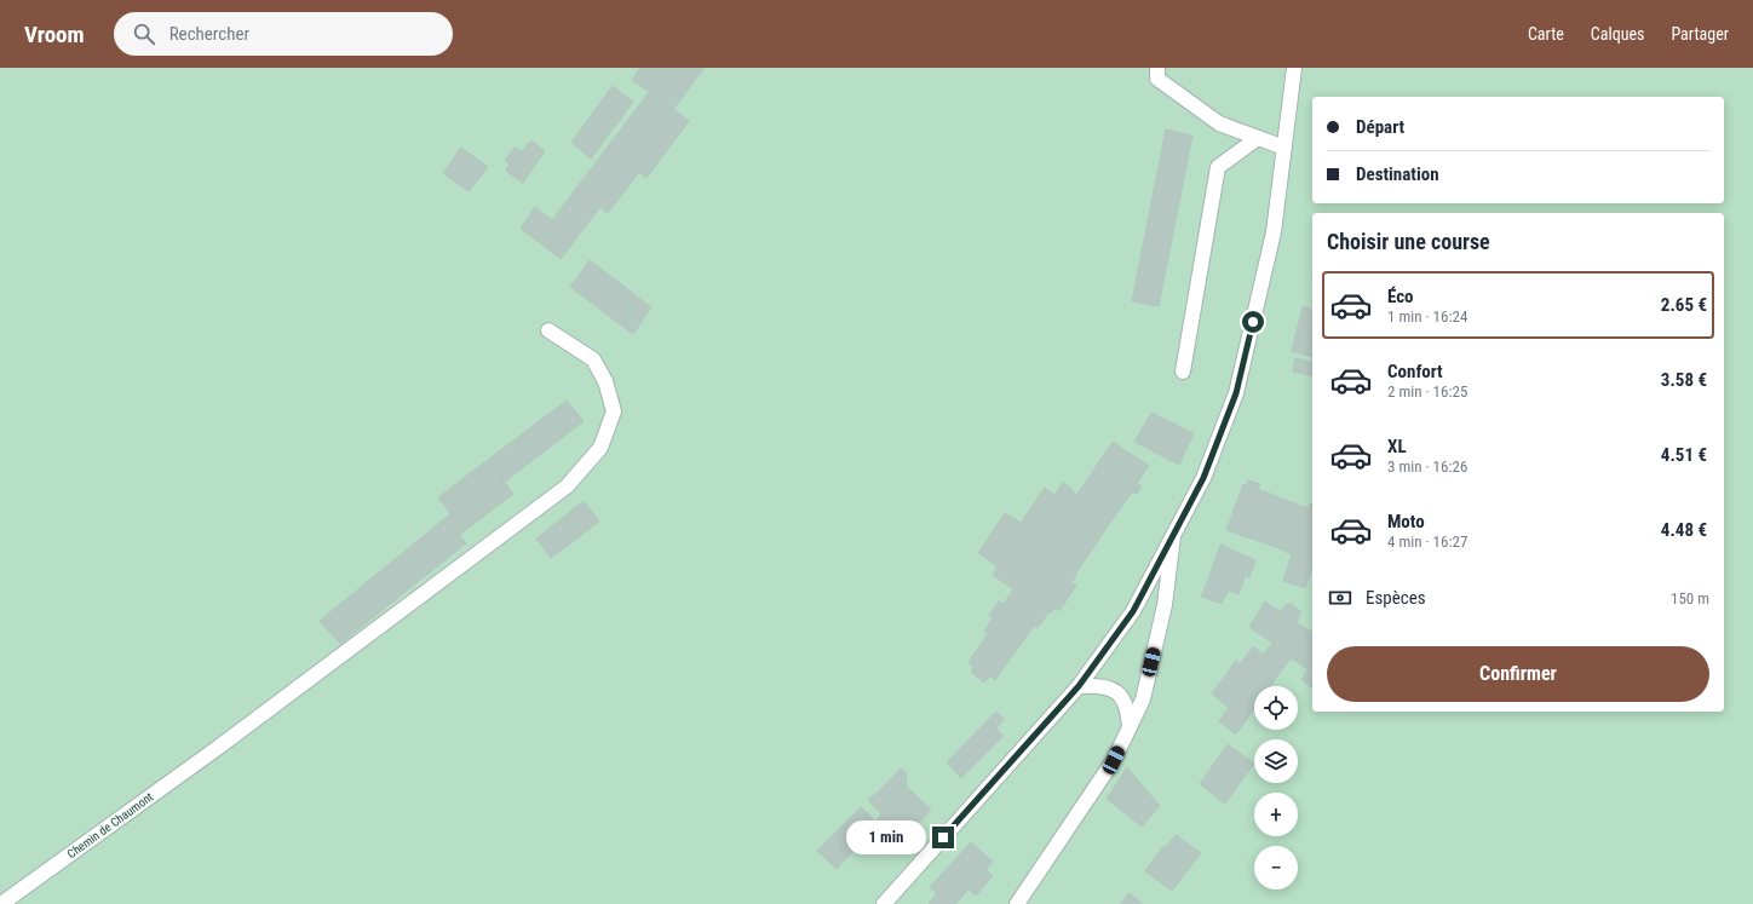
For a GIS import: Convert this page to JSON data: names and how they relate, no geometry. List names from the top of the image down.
{
  "streets": {
    "street": ["Chemin de Chaumont"]
  },
  "page": {
    "header": "Vroom",
    "search": "Rechercher",
    "nav": ["Carte", "Calques", "Partager"],
    "banner": ["Départ", "Destination"],
    "heading": "Choisir une course",
    "list": [
      {
        "name": "Éco",
        "note": "1 min · 16:24",
        "value": "2.65 €"
      },
      {
        "name": "Confort",
        "note": "2 min · 16:25",
        "value": "3.58 €"
      },
      {
        "name": "XL",
        "note": "3 min · 16:26",
        "value": "4.51 €"
      },
      {
        "name": "Moto",
        "note": "4 min · 16:27",
        "value": "4.48 €"
      }
    ],
    "pay": ["Espèces", "150 m"],
    "buttons": "Confirmer",
    "map_buttons": ["+", "−"],
    "bubble": "1 min"
  }
}
